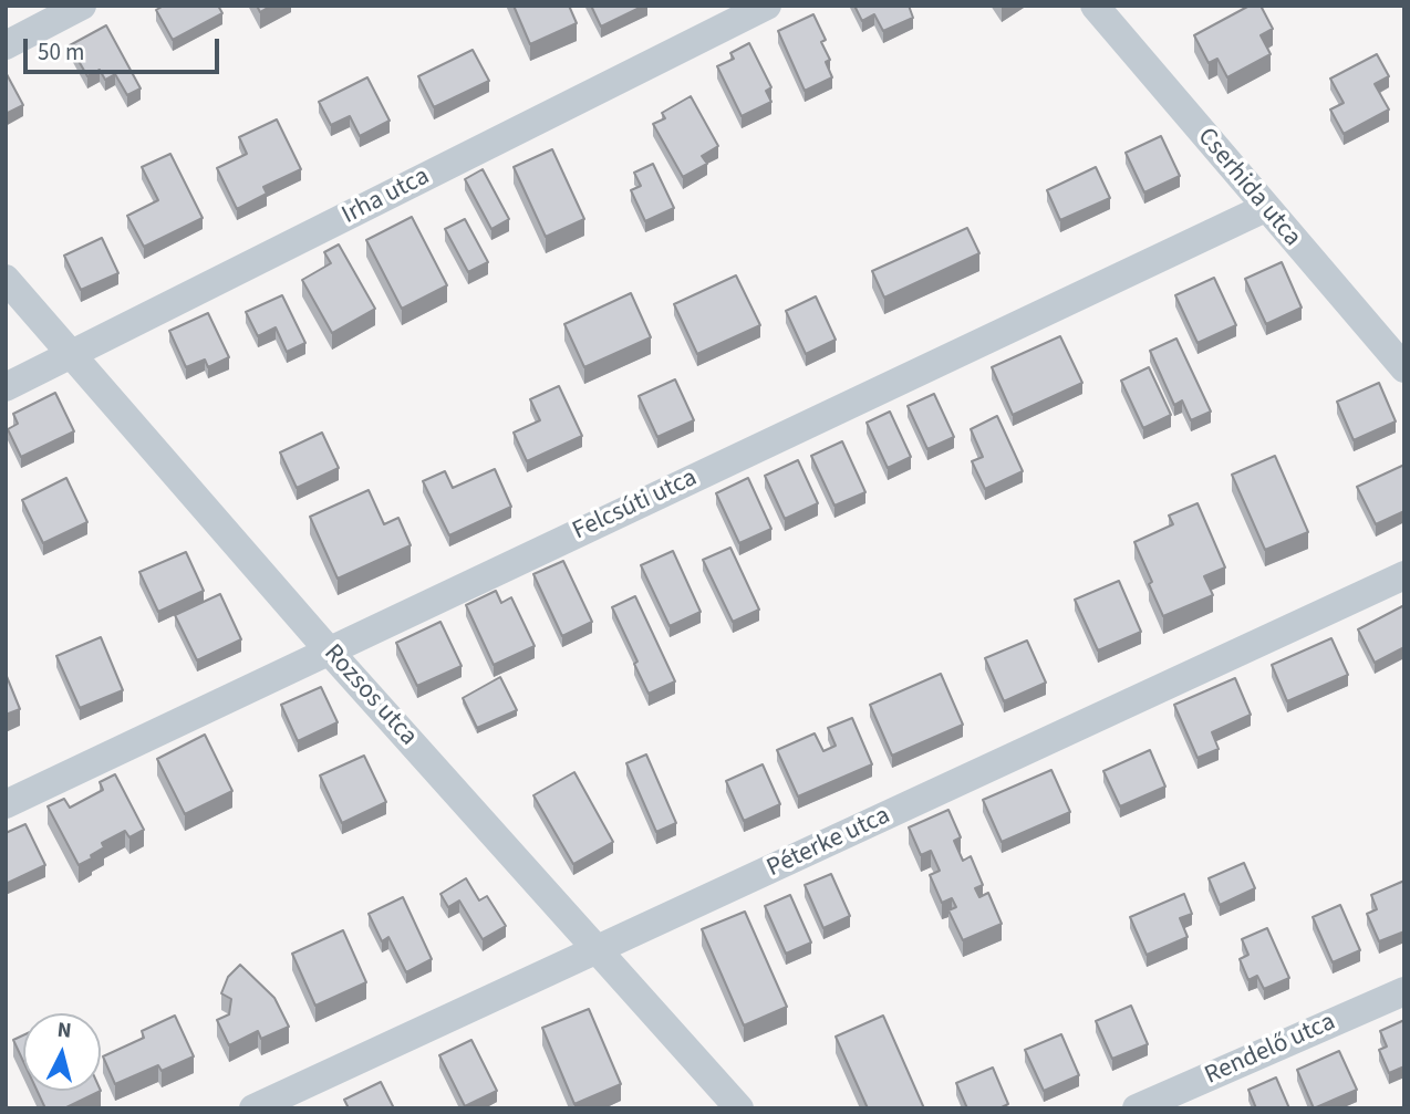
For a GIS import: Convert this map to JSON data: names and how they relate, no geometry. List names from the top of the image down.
{
  "streets": {
    "street": [
      "Cserhida utca",
      "Irha utca",
      "Felcsúti utca",
      "Rozsos utca",
      "Péterke utca",
      "Rendelő utca"
    ]
  },
  "crossings": [
    ["Cserhida utca", "Felcsúti utca"],
    ["Irha utca", "Rozsos utca"],
    ["Felcsúti utca", "Rozsos utca"],
    ["Rozsos utca", "Péterke utca"]
  ],
  "scale_bar": "50 m",
  "north": "top"
}
